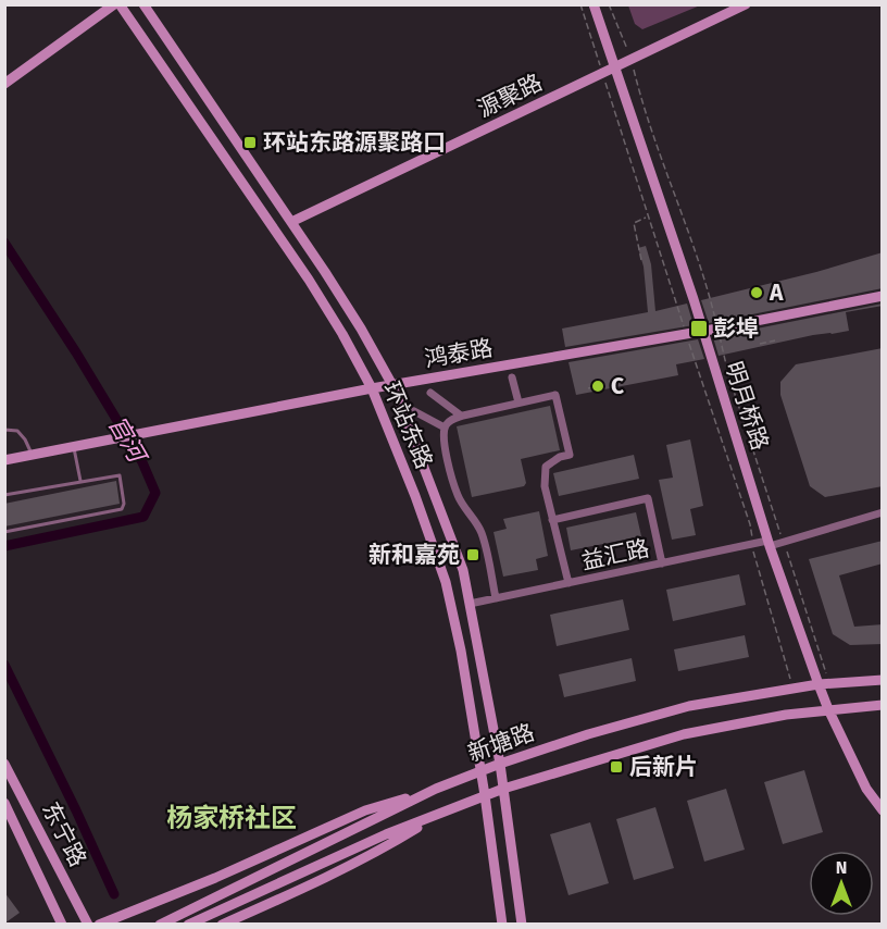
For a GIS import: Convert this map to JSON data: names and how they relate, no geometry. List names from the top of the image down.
{
  "streets": {
    "main road": [
      "源聚路",
      "鸿泰路",
      "明月桥路",
      "环站东路",
      "新塘路",
      "东宁路"
    ],
    "street": ["益汇路"]
  },
  "crossings": [
    ["源聚路", "明月桥路"],
    ["源聚路", "环站东路"],
    ["鸿泰路", "明月桥路"],
    ["鸿泰路", "环站东路"],
    ["明月桥路", "益汇路"],
    ["明月桥路", "新塘路"],
    ["环站东路", "益汇路"],
    ["环站东路", "新塘路"]
  ],
  "districts": ["杨家桥社区"],
  "water": ["官河"],
  "places": {
    "transit": [
      "环站东路源聚路口",
      "彭埠",
      "新和嘉苑",
      "后新片"
    ],
    "other": ["A", "C"]
  },
  "north": "top"
}
